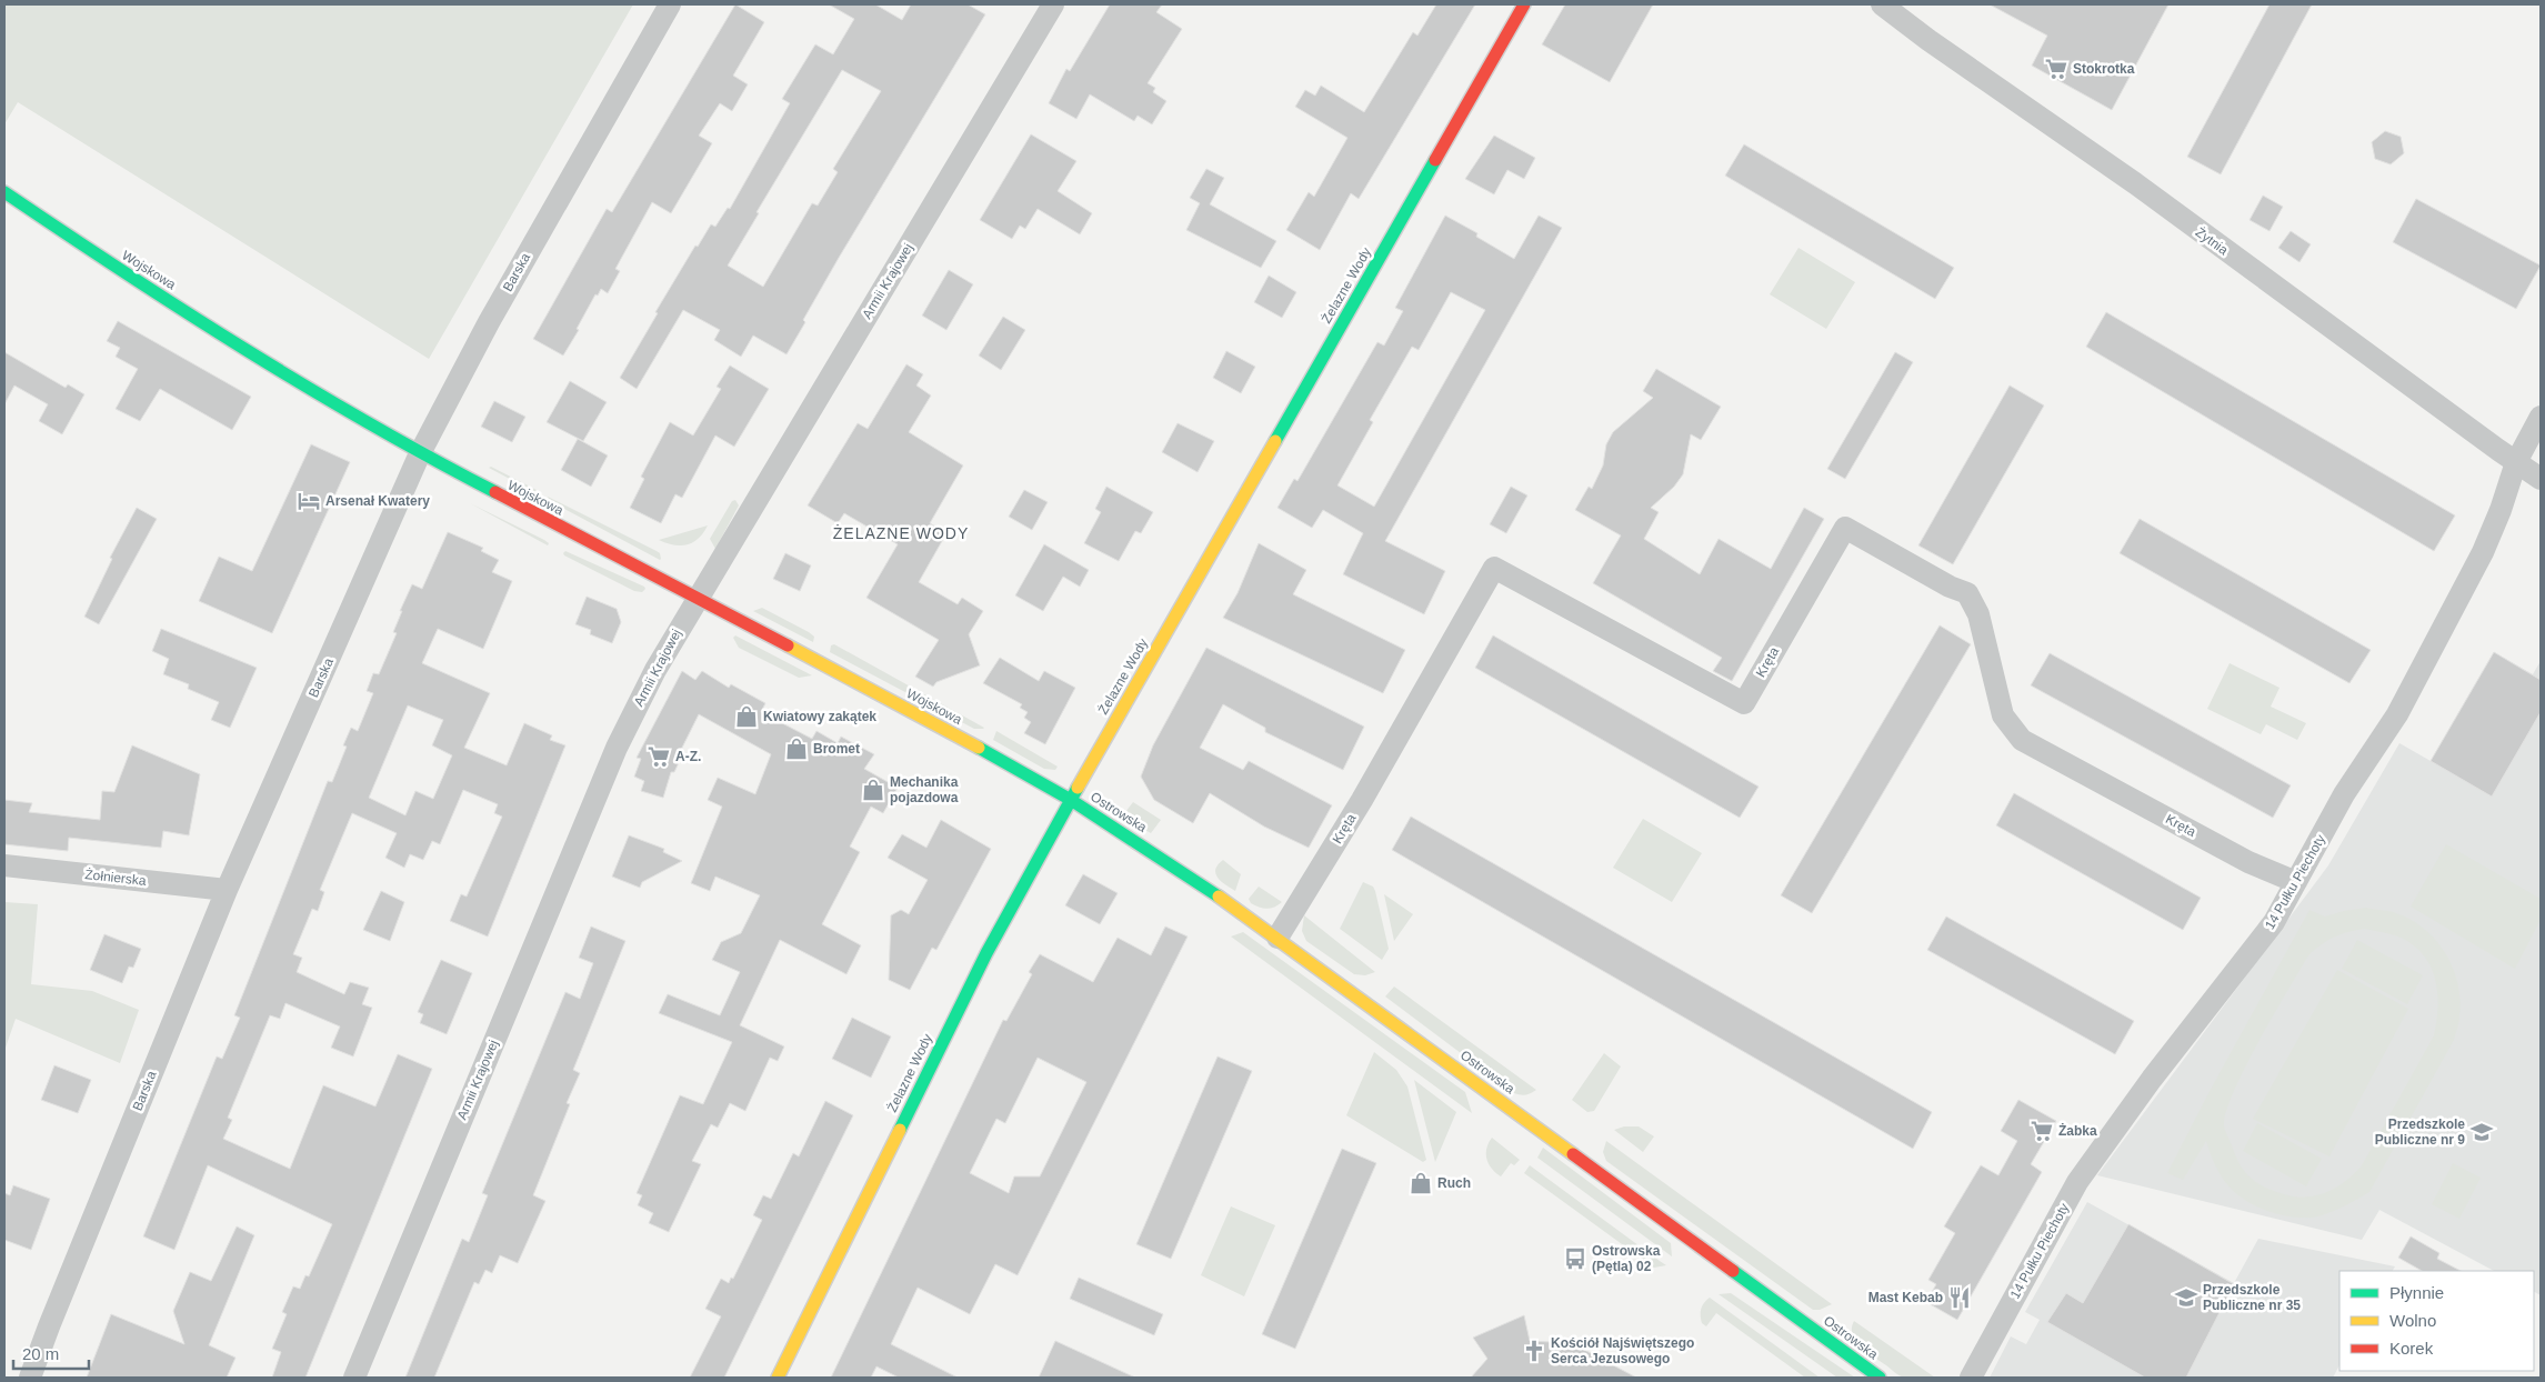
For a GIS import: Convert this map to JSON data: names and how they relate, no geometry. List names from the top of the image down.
{
  "streets": {
    "street": [
      "Żytnia",
      "Wojskowa",
      "Barska",
      "Armii Krajowej",
      "Żelazne Wody",
      "Kręta",
      "Ostrowska",
      "Żołnierska",
      "14 Pułku Piechoty"
    ]
  },
  "crossings": [
    ["Żytnia", "14 Pułku Piechoty"],
    ["Wojskowa", "Barska"],
    ["Wojskowa", "Armii Krajowej"],
    ["Wojskowa", "Żelazne Wody"],
    ["Wojskowa", "Ostrowska"],
    ["Barska", "Żołnierska"],
    ["Żelazne Wody", "Ostrowska"],
    ["Kręta", "Ostrowska"],
    ["Kręta", "14 Pułku Piechoty"]
  ],
  "districts": ["ŻELAZNE WODY"],
  "places": {
    "supermarket": ["Stokrotka", "A-Z.", "Żabka"],
    "hotel": ["Arsenał Kwatery"],
    "shop": [
      "Kwiatowy zakątek",
      "Bromet",
      "Mechanika pojazdowa",
      "Ruch"
    ],
    "school or university": ["Przedszkole Publiczne nr 9", "Przedszkole Publiczne nr 35"],
    "bus stop": ["Ostrowska (Pętla) 02"],
    "restaurant": ["Mast Kebab"],
    "church": ["Kościół Najświętszego Serca Jezusowego"]
  },
  "legend": ["Płynnie", "Wolno", "Korek"],
  "scale_bar": "20 m"
}
